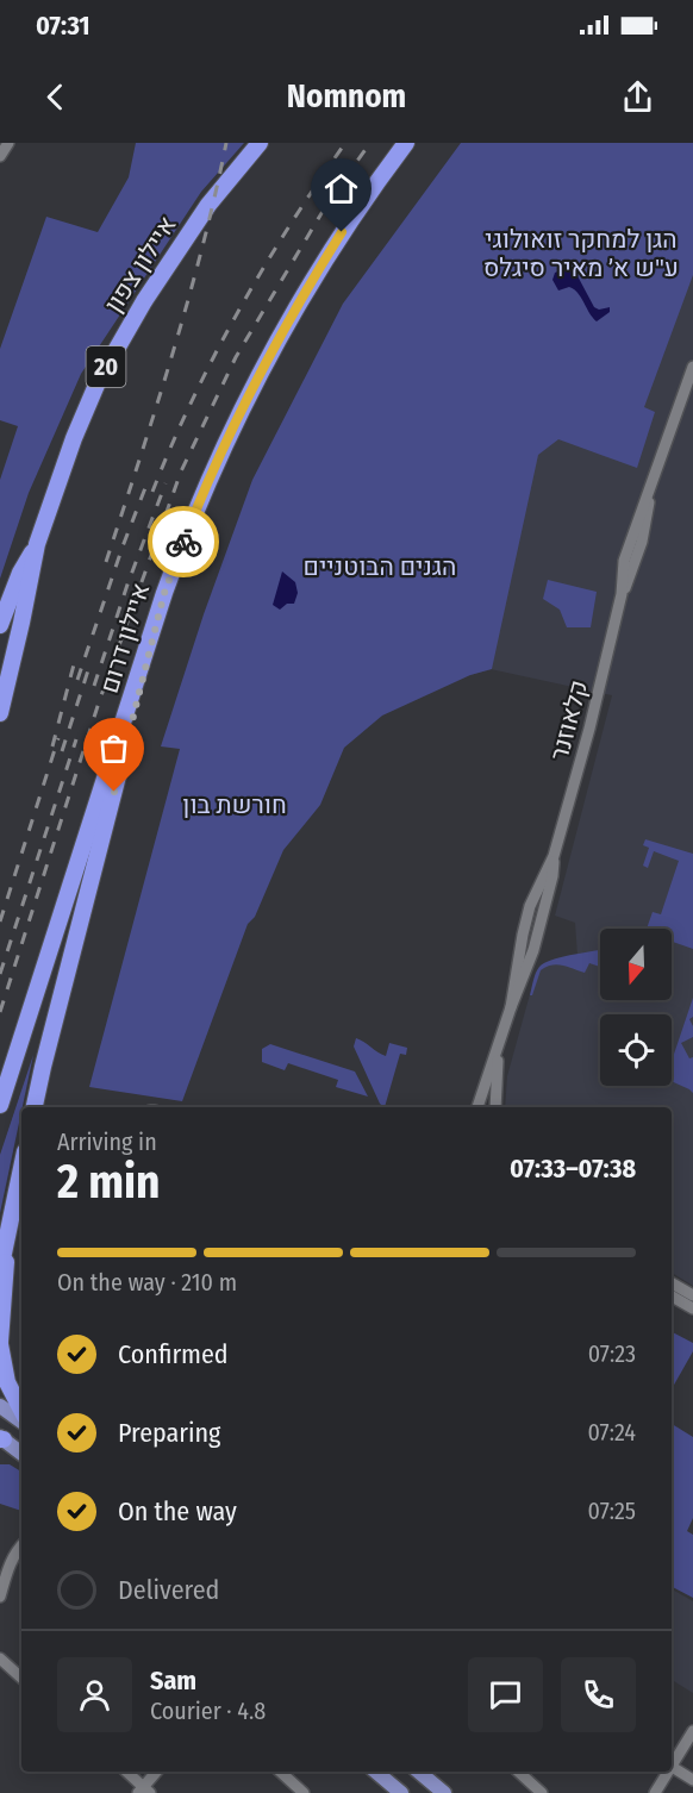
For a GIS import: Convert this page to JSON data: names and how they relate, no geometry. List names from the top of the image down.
{
  "streets": {
    "highway": ["איילון צפון", "20", "איילון דרום"],
    "street": ["קלאוזנר"]
  },
  "parks": ["הגן למחקר זואולוגי ע\"ש א׳ מאיר סיגלס", "הגנים הבוטניים", "חורשת בון"],
  "north": "bottom",
  "page": {
    "status": "07:31",
    "header": "Nomnom",
    "heading": ["2 min", "Arriving in", "07:33–07:38"],
    "panel": ["Sam", "Courier · 4.8"],
    "bar": "On the way · 210 m",
    "list": [
      ["Confirmed", "07:23"],
      ["Preparing", "07:24"],
      ["On the way", "07:25"],
      "Delivered"
    ]
  }
}
